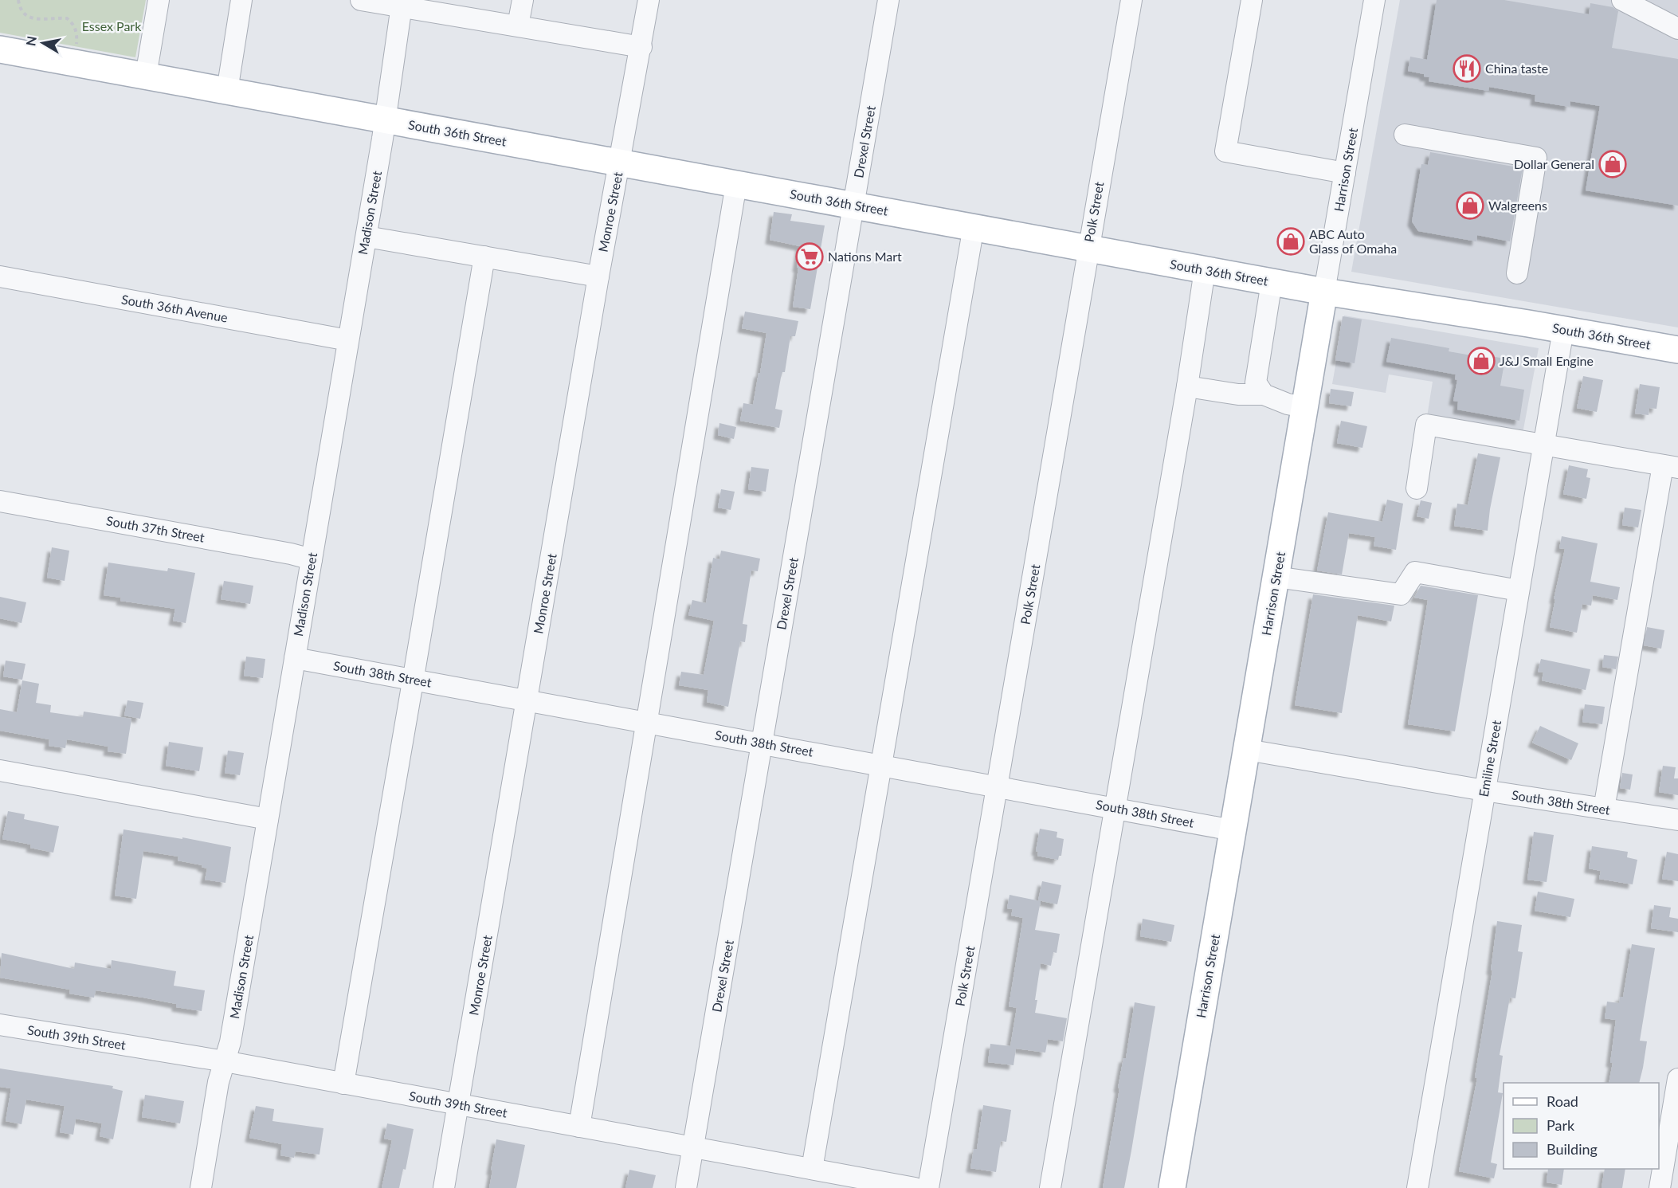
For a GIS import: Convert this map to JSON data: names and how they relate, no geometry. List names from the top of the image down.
{
  "streets": {
    "main road": ["South 36th Street", "Harrison Street"],
    "street": [
      "Drexel Street",
      "Monroe Street",
      "Polk Street",
      "Madison Street",
      "South 36th Avenue",
      "South 37th Street",
      "South 38th Street",
      "Emiline Street",
      "South 39th Street"
    ]
  },
  "crossings": [
    ["South 36th Street", "Drexel Street"],
    ["South 36th Street", "Harrison Street"],
    ["South 36th Street", "Monroe Street"],
    ["South 36th Street", "Polk Street"],
    ["South 36th Street", "Madison Street"],
    ["South 36th Street", "Emiline Street"],
    ["Drexel Street", "South 38th Street"],
    ["Drexel Street", "South 39th Street"],
    ["Harrison Street", "South 38th Street"],
    ["Monroe Street", "South 38th Street"],
    ["Monroe Street", "South 39th Street"],
    ["Polk Street", "South 38th Street"],
    ["Madison Street", "South 36th Avenue"],
    ["Madison Street", "South 37th Street"],
    ["Madison Street", "South 38th Street"],
    ["Madison Street", "South 39th Street"],
    ["South 38th Street", "Emiline Street"]
  ],
  "parks": ["Essex Park"],
  "places": {
    "restaurant": ["China taste"],
    "shop": [
      "Dollar General",
      "Walgreens",
      "ABC Auto Glass of Omaha",
      "J&J Small Engine"
    ],
    "supermarket": ["Nations Mart"]
  },
  "legend": ["Road", "Park", "Building"],
  "north": "left"
}
